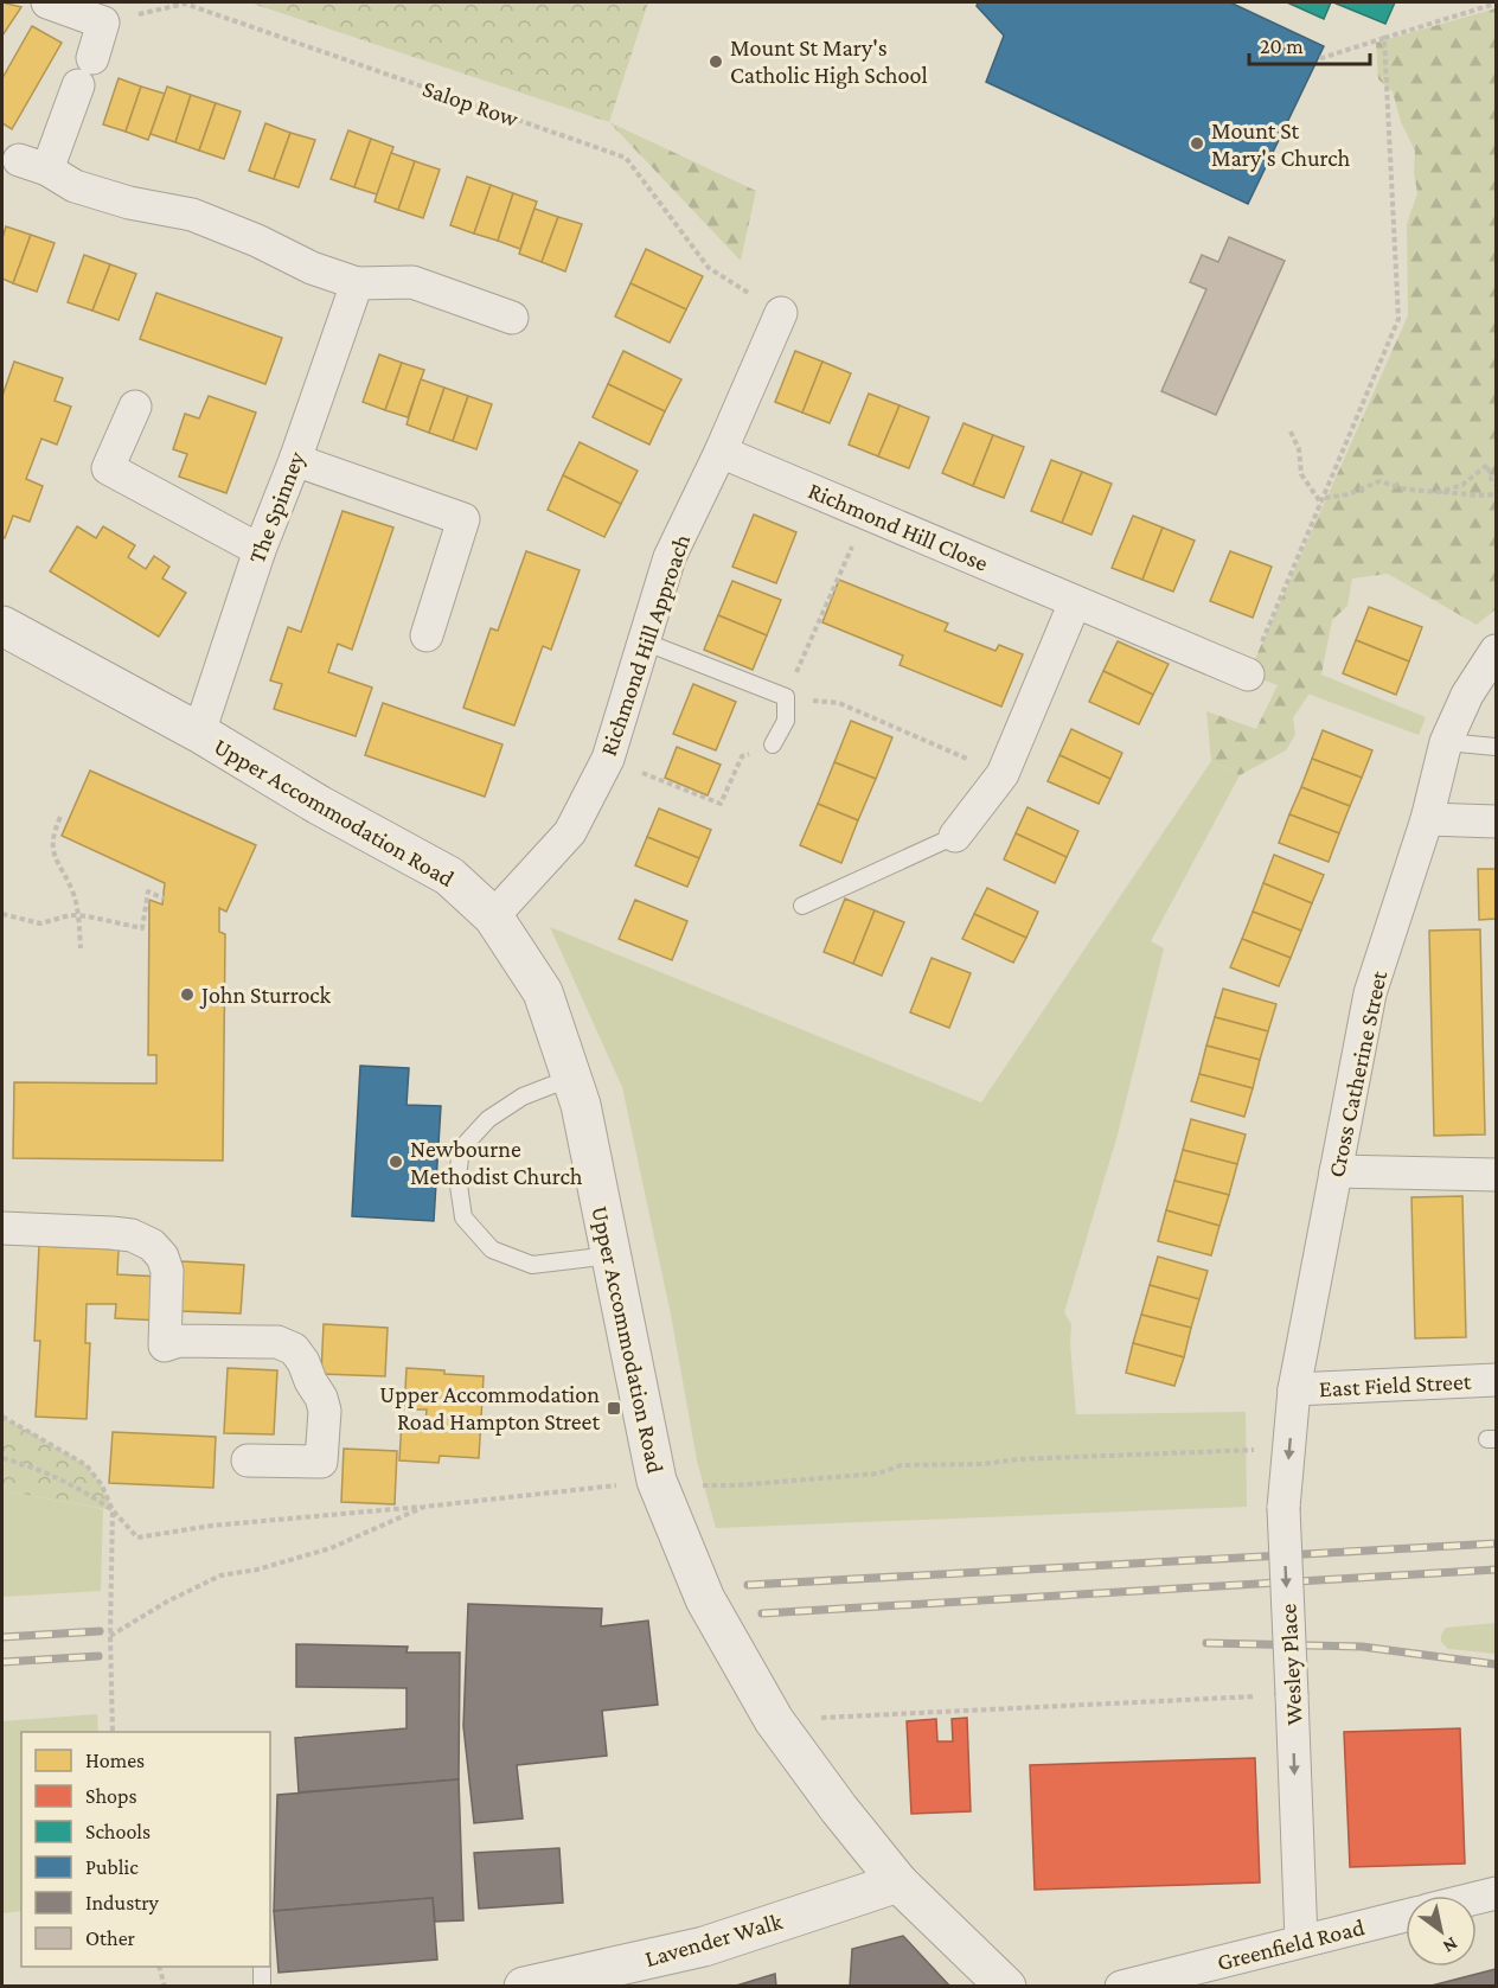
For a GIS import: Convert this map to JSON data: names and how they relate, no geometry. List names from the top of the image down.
{
  "streets": {
    "street": [
      "The Spinney",
      "Richmond Hill Close",
      "Richmond Hill Approach",
      "Upper Accommodation Road",
      "Cross Catherine Street",
      "East Field Street",
      "Wesley Place",
      "Lavender Walk",
      "Greenfield Road"
    ],
    "path": ["Salop Row"]
  },
  "crossings": [
    ["Salop Row", "Richmond Hill Approach"],
    ["The Spinney", "Upper Accommodation Road"],
    ["Richmond Hill Close", "Richmond Hill Approach"],
    ["Richmond Hill Approach", "Upper Accommodation Road"],
    ["Upper Accommodation Road", "Lavender Walk"],
    ["Cross Catherine Street", "East Field Street"],
    ["Cross Catherine Street", "Wesley Place"],
    ["East Field Street", "Wesley Place"],
    ["Wesley Place", "Greenfield Road"]
  ],
  "one_way": ["Wesley Place"],
  "places": {
    "other": [
      "Mount St Mary's Catholic High School",
      "Mount St Mary's Church",
      "John Sturrock",
      "Newbourne Methodist Church"
    ],
    "transit": ["Upper Accommodation Road Hampton Street"]
  },
  "legend": [
    "Homes",
    "Shops",
    "Schools",
    "Public",
    "Industry",
    "Other"
  ],
  "scale_bar": "20 m",
  "north": "bottom right"
}
